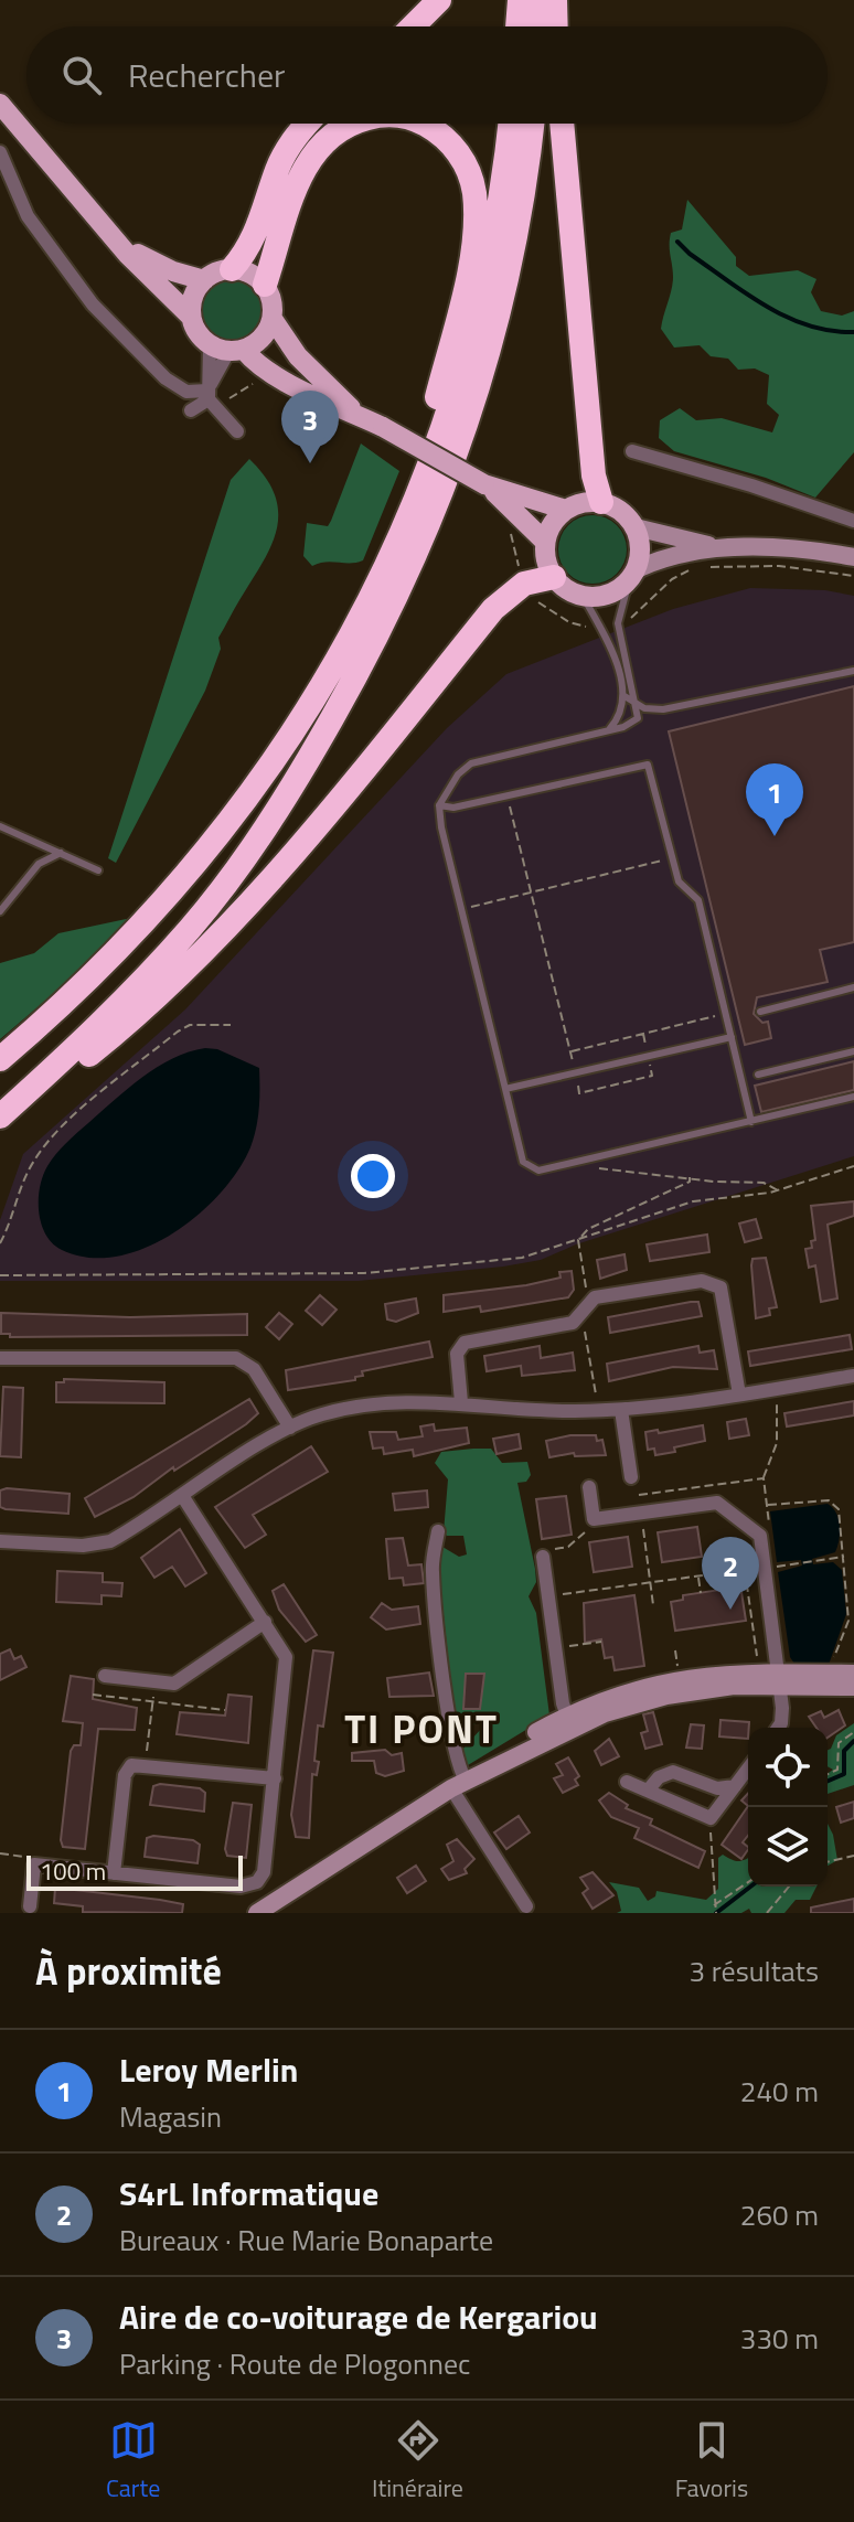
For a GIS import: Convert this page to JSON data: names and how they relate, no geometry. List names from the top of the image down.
{
  "districts": ["TI PONT"],
  "scale_bar": "100 m",
  "page": {
    "search": "Rechercher",
    "pins": ["3", "1", "2"],
    "scale": "100 m",
    "heading": ["À proximité", "3 résultats"],
    "list": [
      {
        "mark": "1",
        "name": "Leroy Merlin",
        "note": "Magasin",
        "value": "240 m"
      },
      {
        "mark": "2",
        "name": "S4rL Informatique",
        "note": "Bureaux · Rue Marie Bonaparte",
        "value": "260 m"
      },
      {
        "mark": "3",
        "name": "Aire de co-voiturage de Kergariou",
        "note": "Parking · Route de Plogonnec",
        "value": "330 m"
      }
    ],
    "nav": ["Carte", "Itinéraire", "Favoris"]
  }
}
